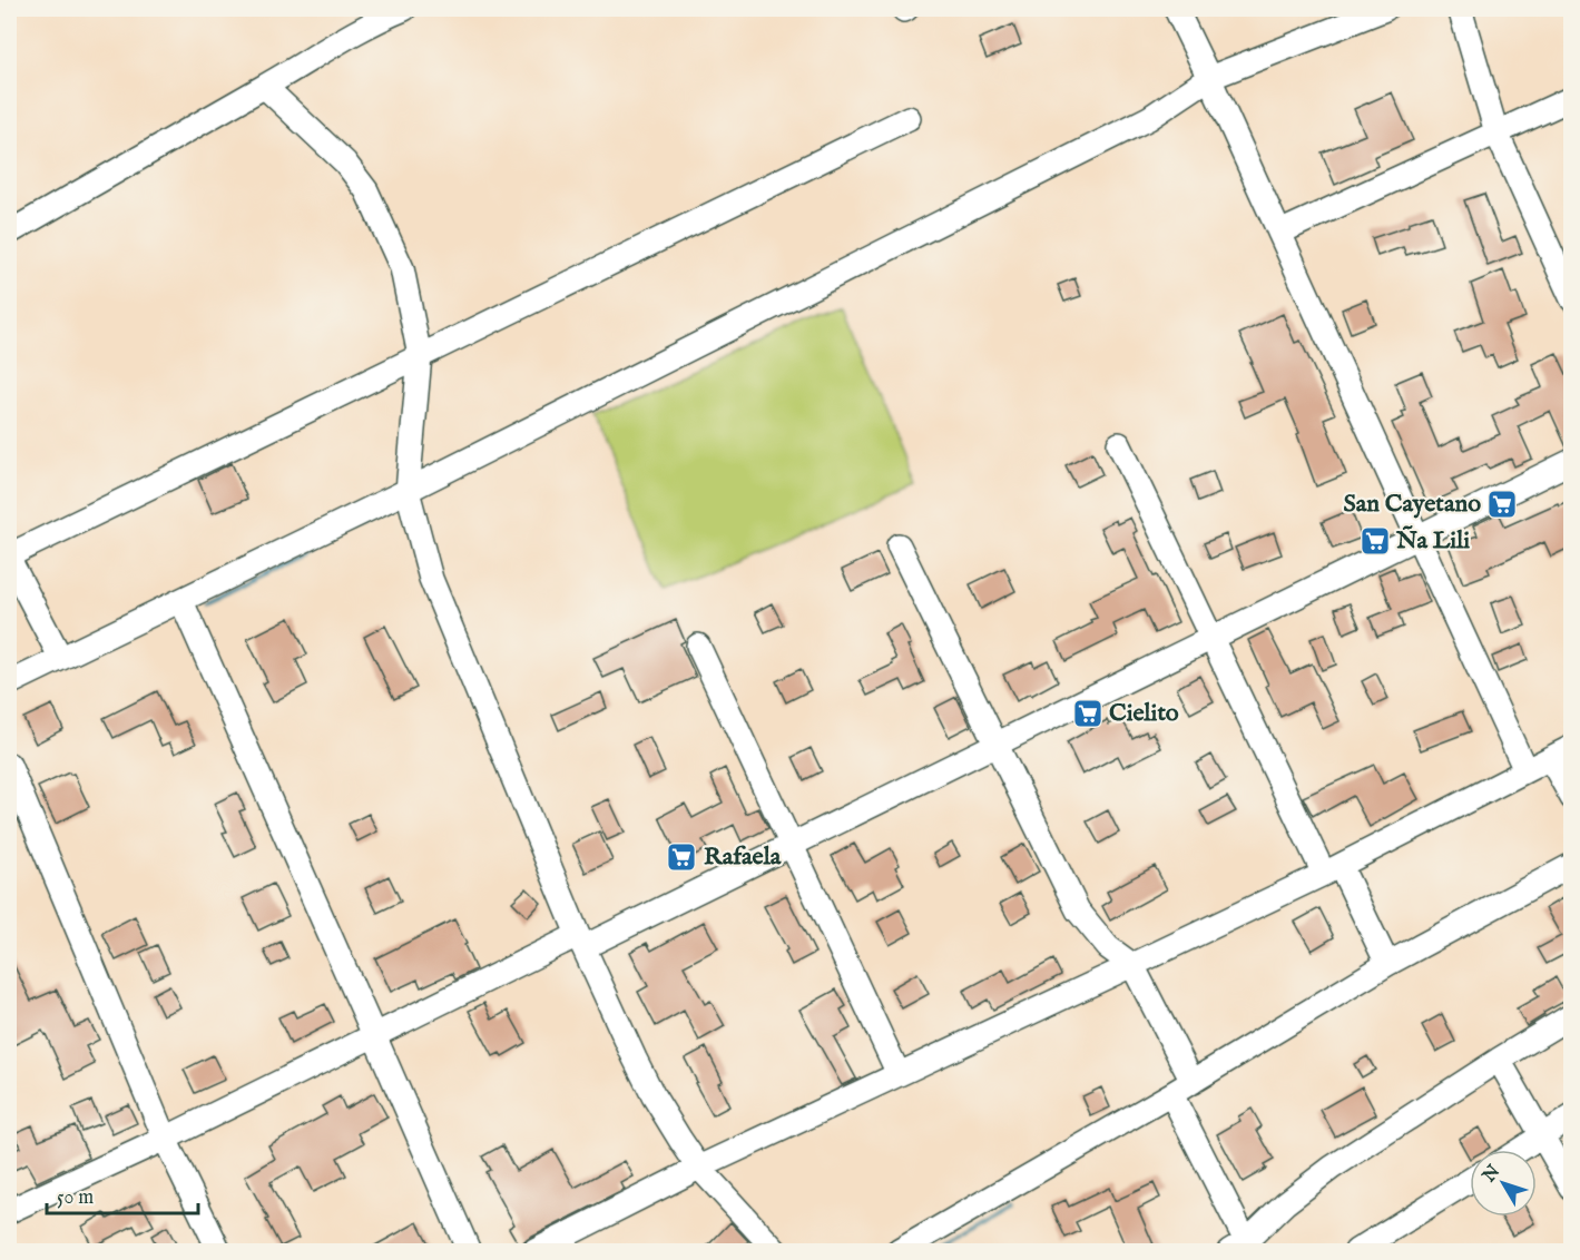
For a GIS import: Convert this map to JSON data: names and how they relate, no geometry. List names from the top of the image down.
{
  "places": {
    "supermarket": [
      "San Cayetano",
      "Ña Lili",
      "Cielito",
      "Rafaela"
    ]
  },
  "scale_bar": "50 m",
  "north": "top left"
}
